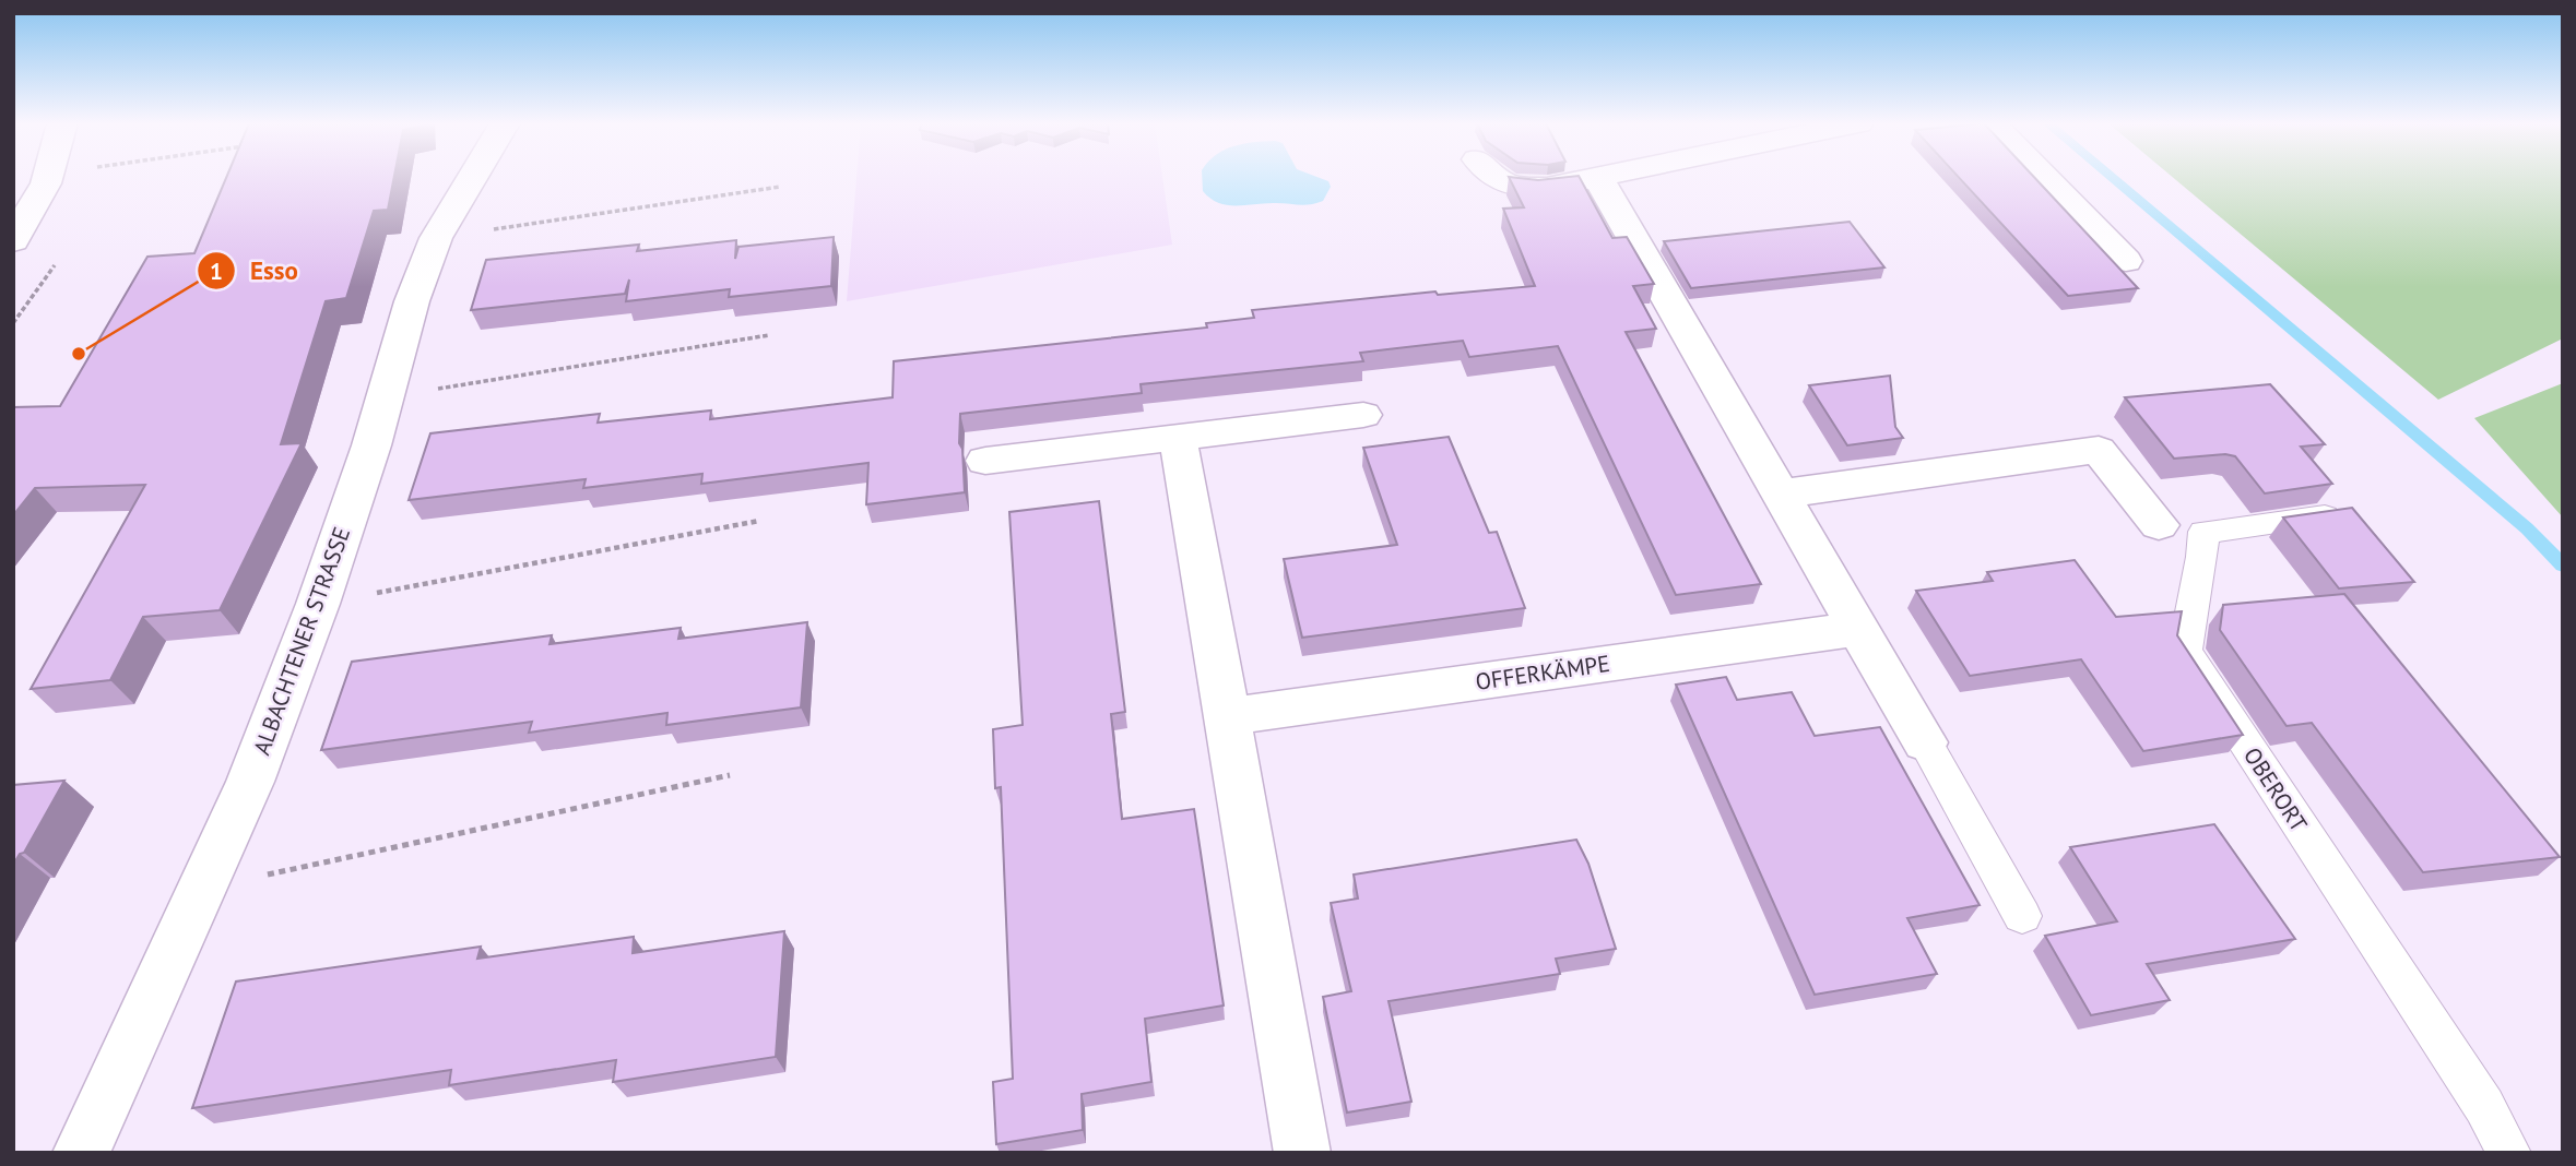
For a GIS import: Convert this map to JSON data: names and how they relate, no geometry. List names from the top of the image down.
{
  "streets": {
    "street": ["ALBACHTENER STRASSE", "OFFERKÄMPE"],
    "lane": ["OBERORT"]
  },
  "places": ["Esso"]
}
